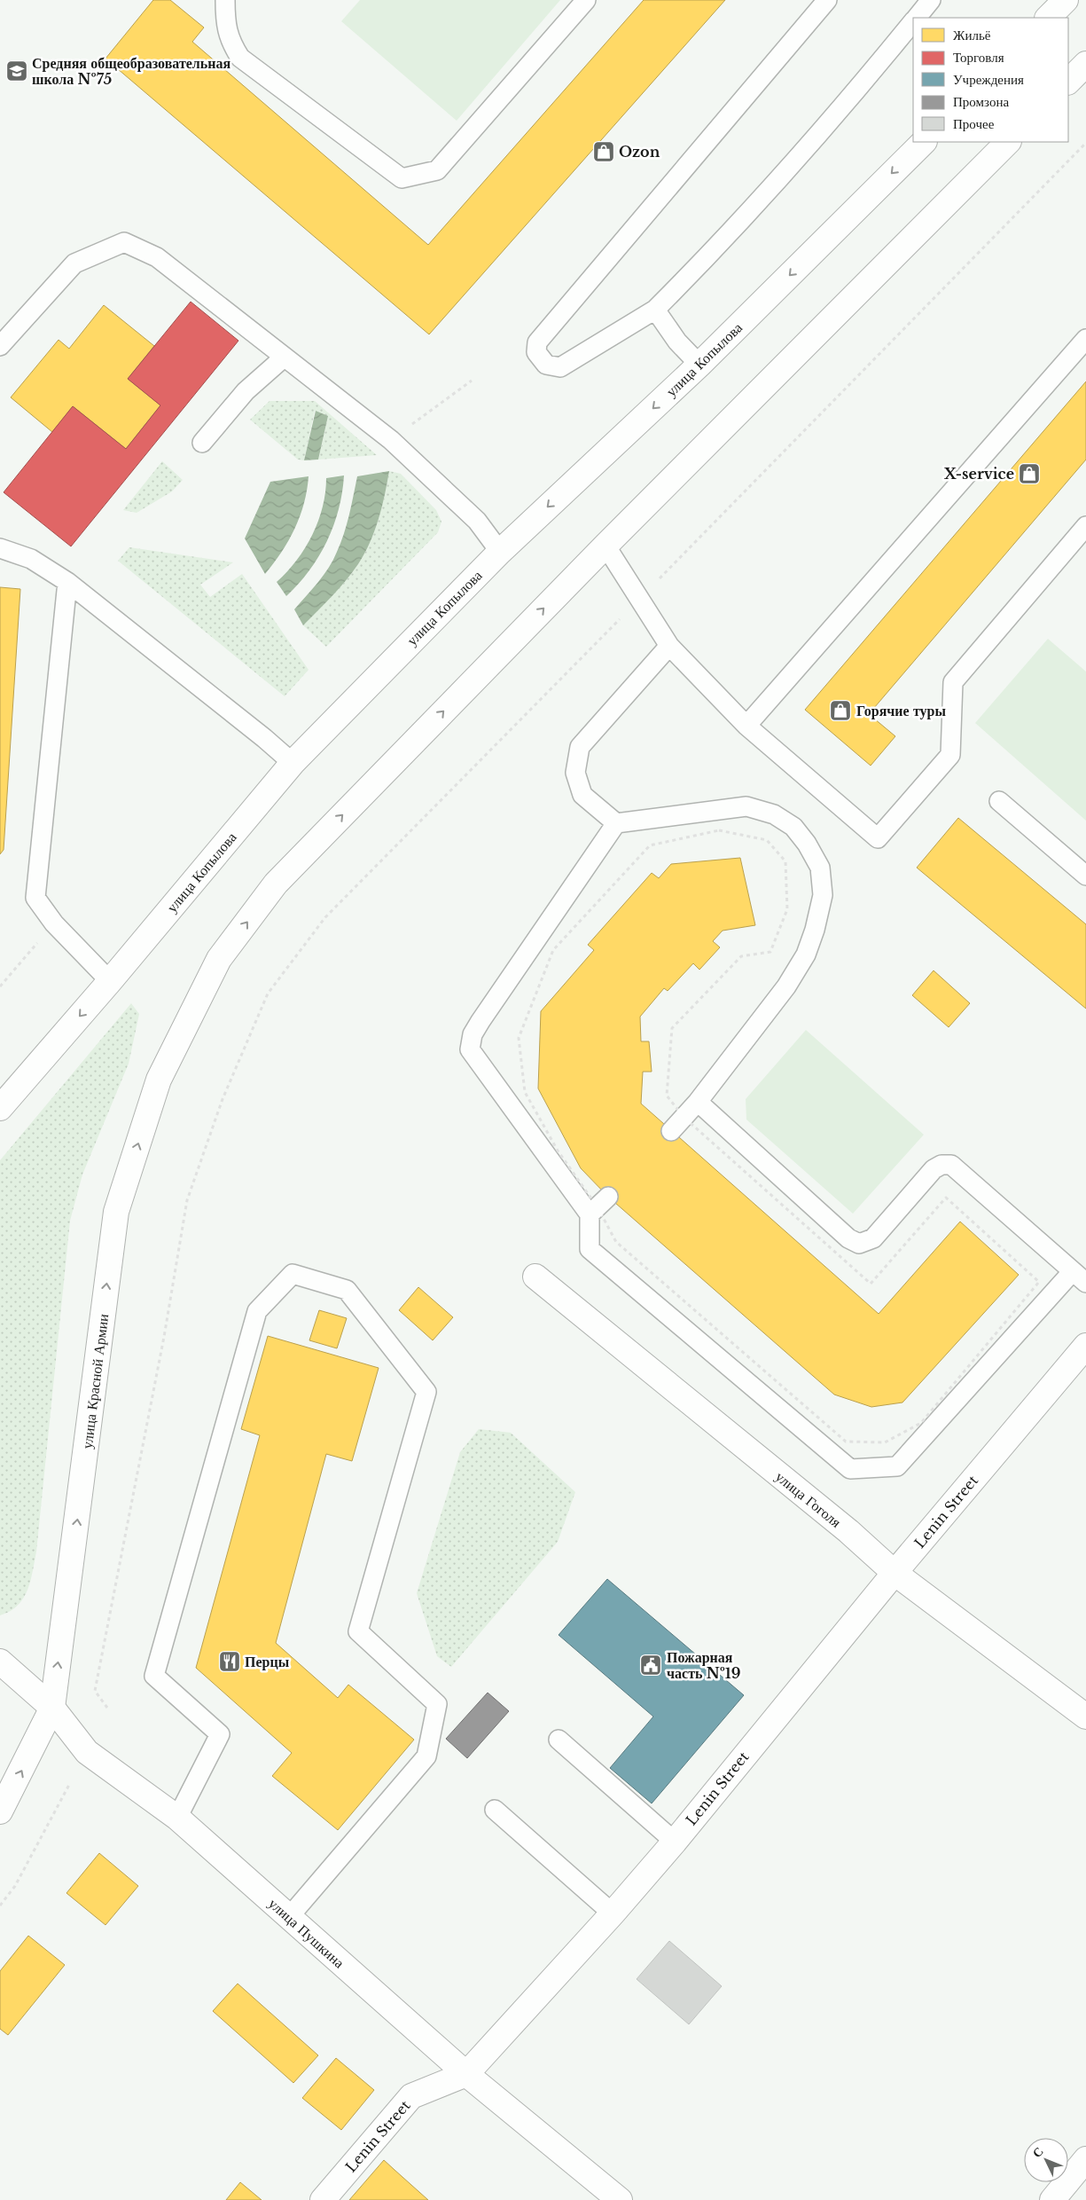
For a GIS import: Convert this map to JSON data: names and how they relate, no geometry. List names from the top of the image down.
{
  "streets": {
    "main road": [
      "улица Копылова",
      "улица Красной Армии",
      "улица Гоголя",
      "Lenin Street",
      "улица Пушкина"
    ]
  },
  "crossings": [
    ["улица Красной Армии", "улица Пушкина"],
    ["улица Гоголя", "Lenin Street"],
    ["Lenin Street", "улица Пушкина"]
  ],
  "one_way": ["улица Красной Армии"],
  "places": {
    "school or university": ["Средняя общеобразовательная школа №75"],
    "shop": ["Ozon", "X-service", "Горячие туры"],
    "restaurant": ["Перцы"],
    "public building": ["Пожарная часть №19"]
  },
  "legend": [
    "Жильё",
    "Торговля",
    "Учреждения",
    "Промзона",
    "Прочее"
  ],
  "north": "top left"
}
